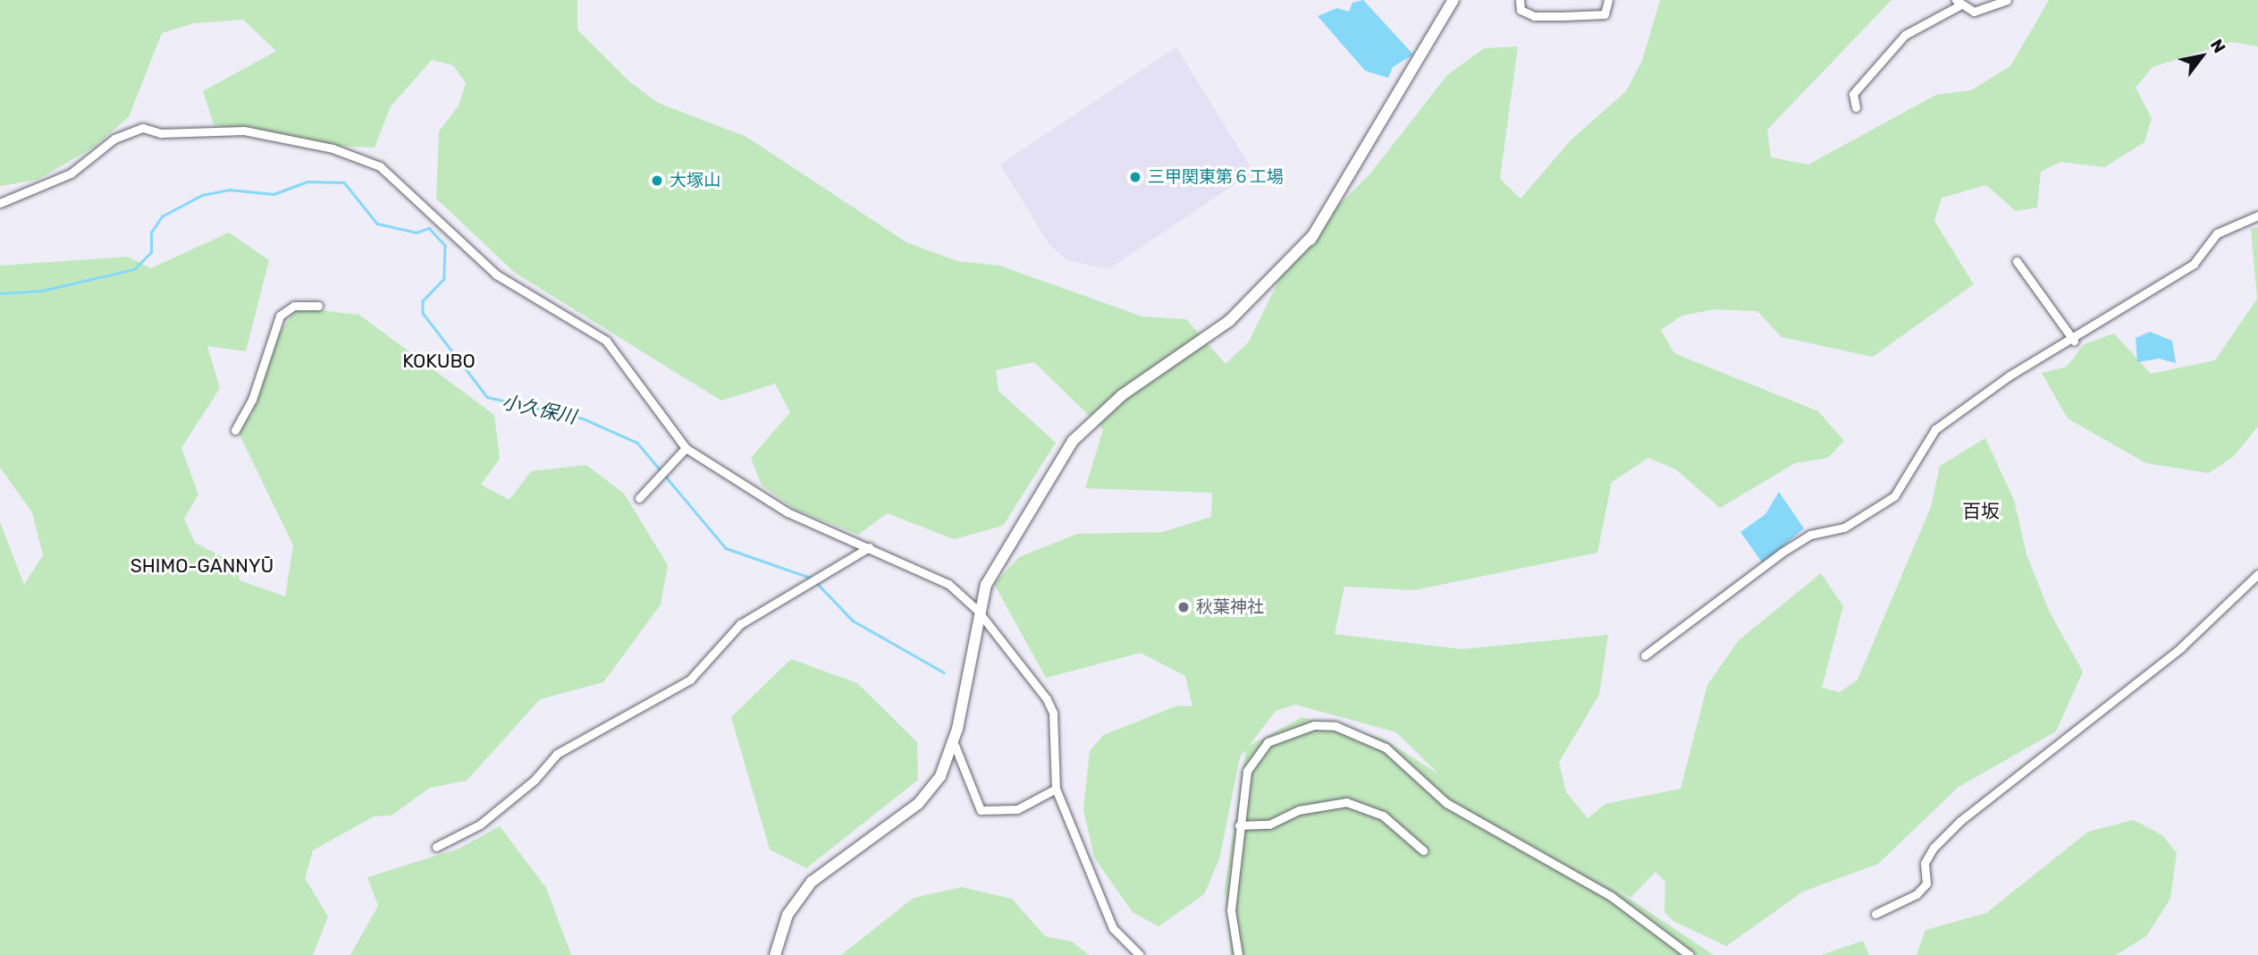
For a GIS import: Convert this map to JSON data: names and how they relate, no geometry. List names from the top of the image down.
{
  "districts": ["KOKUBO", "百坂", "SHIMO-GANNYŪ"],
  "water": ["小久保川"],
  "places": ["三甲関東第６工場", "大塚山", "秋葉神社"],
  "north": "top right"
}
